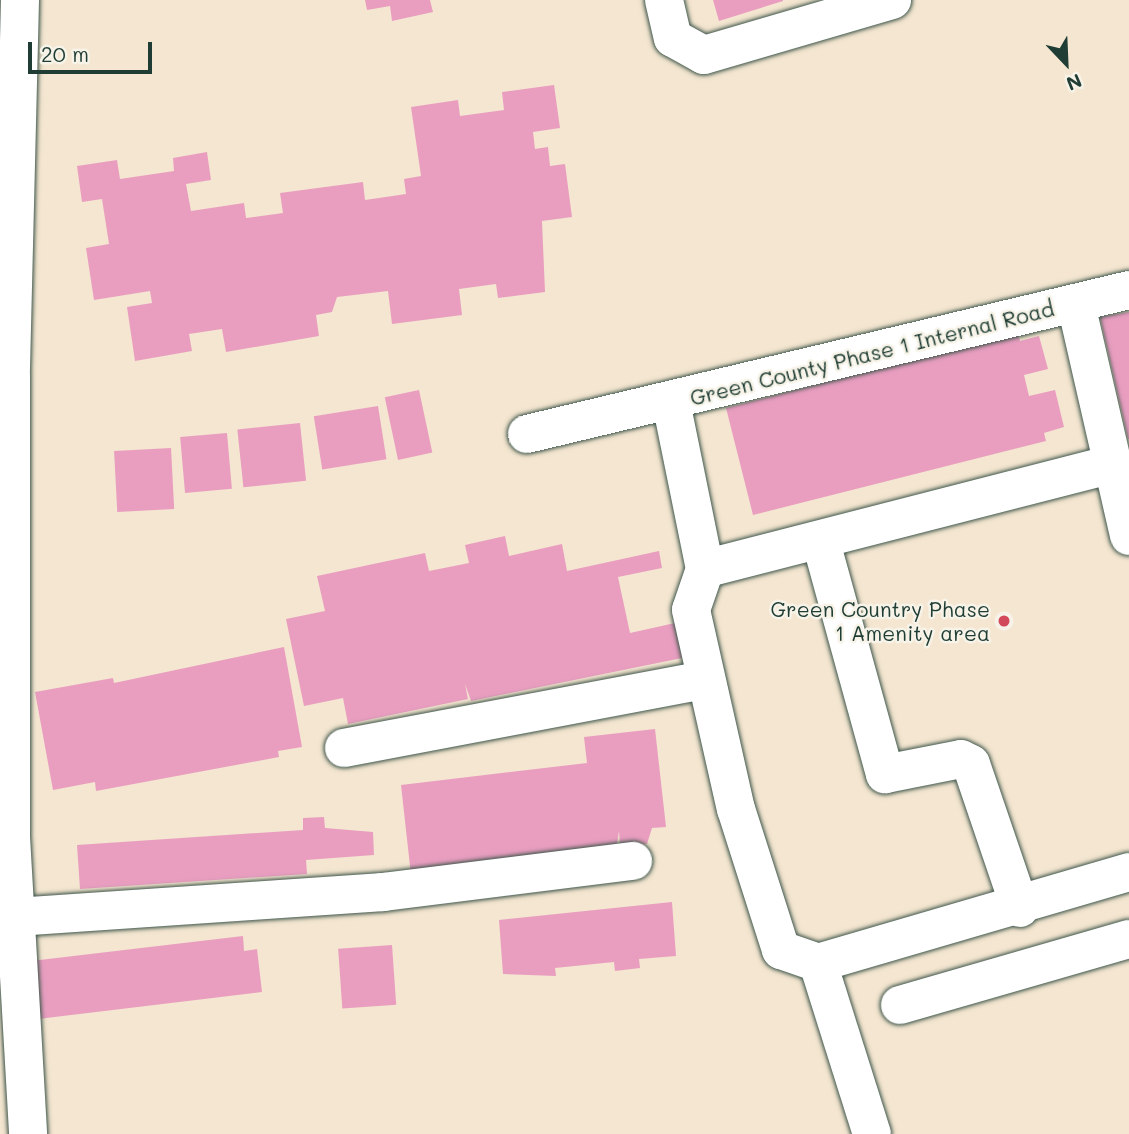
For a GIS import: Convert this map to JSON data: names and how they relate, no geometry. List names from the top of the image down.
{
  "streets": {
    "street": ["Green County Phase 1 Internal Road"]
  },
  "places": ["Green Country Phase 1 Amenity area"],
  "scale_bar": "20 m",
  "north": "bottom right"
}
